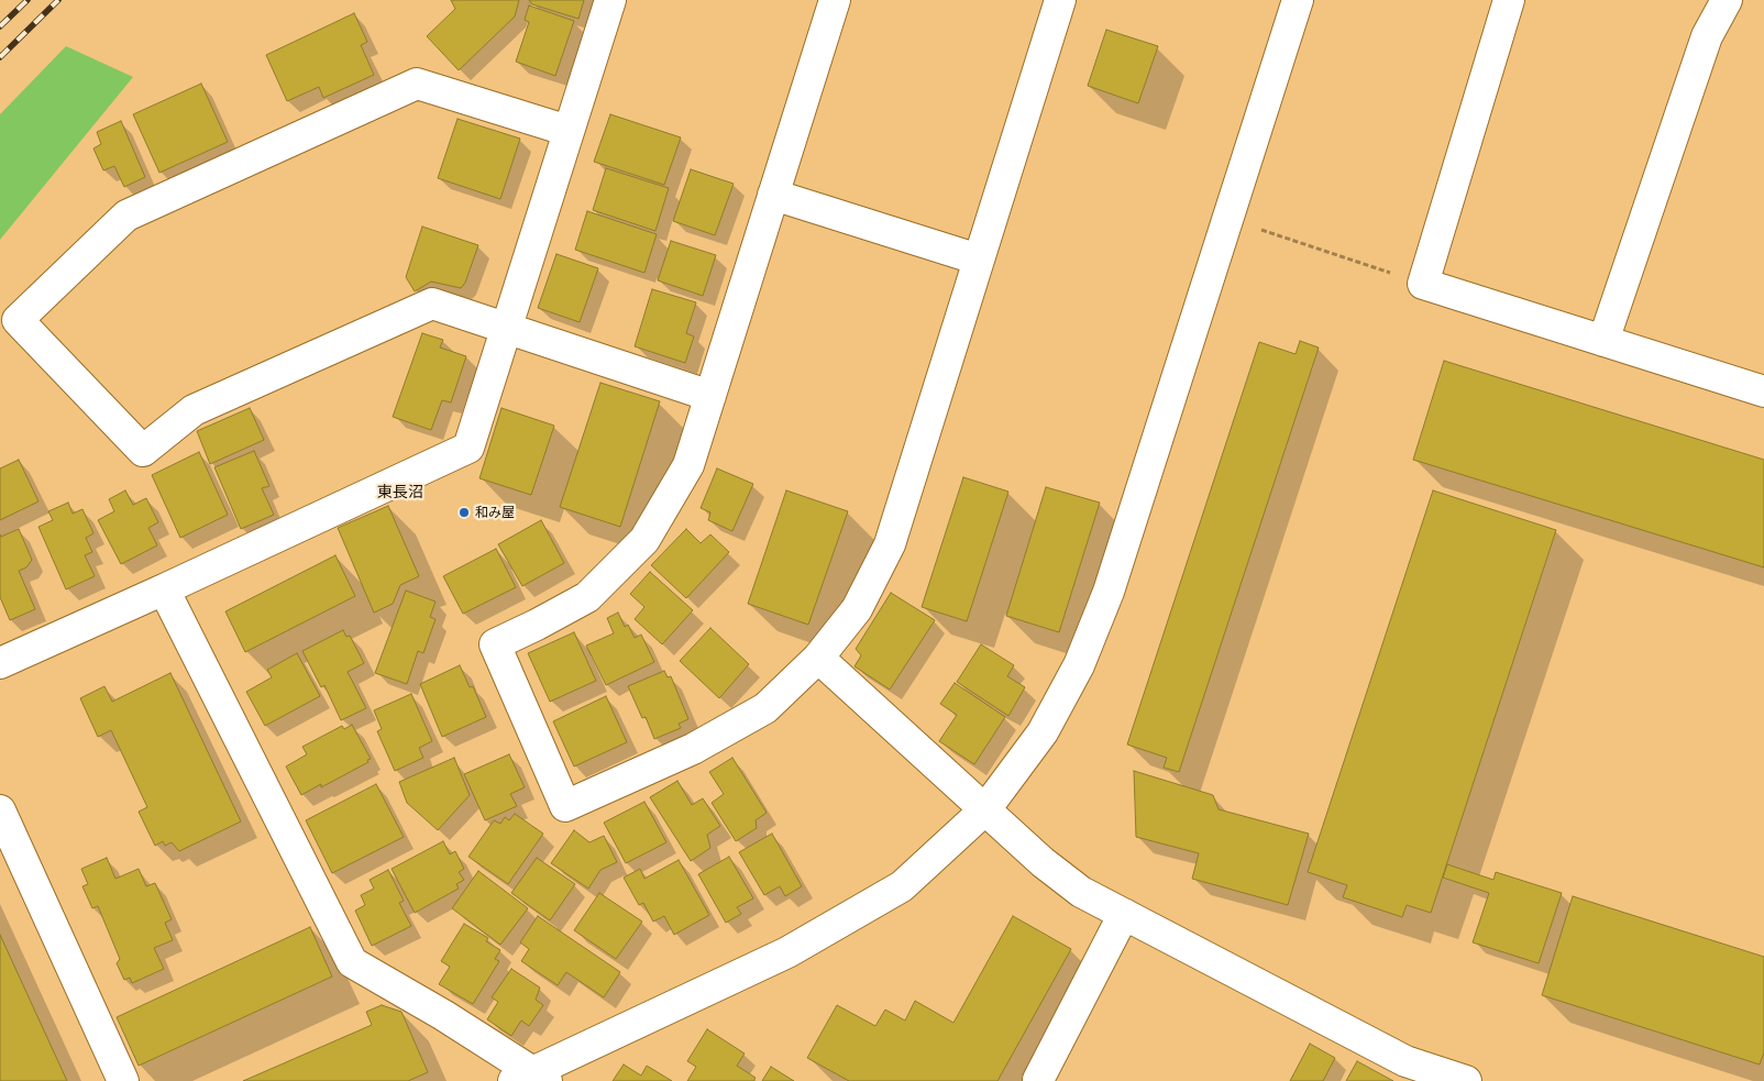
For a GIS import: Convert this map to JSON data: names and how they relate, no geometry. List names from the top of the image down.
{
  "districts": ["東長沼"],
  "places": ["和み屋"]
}
